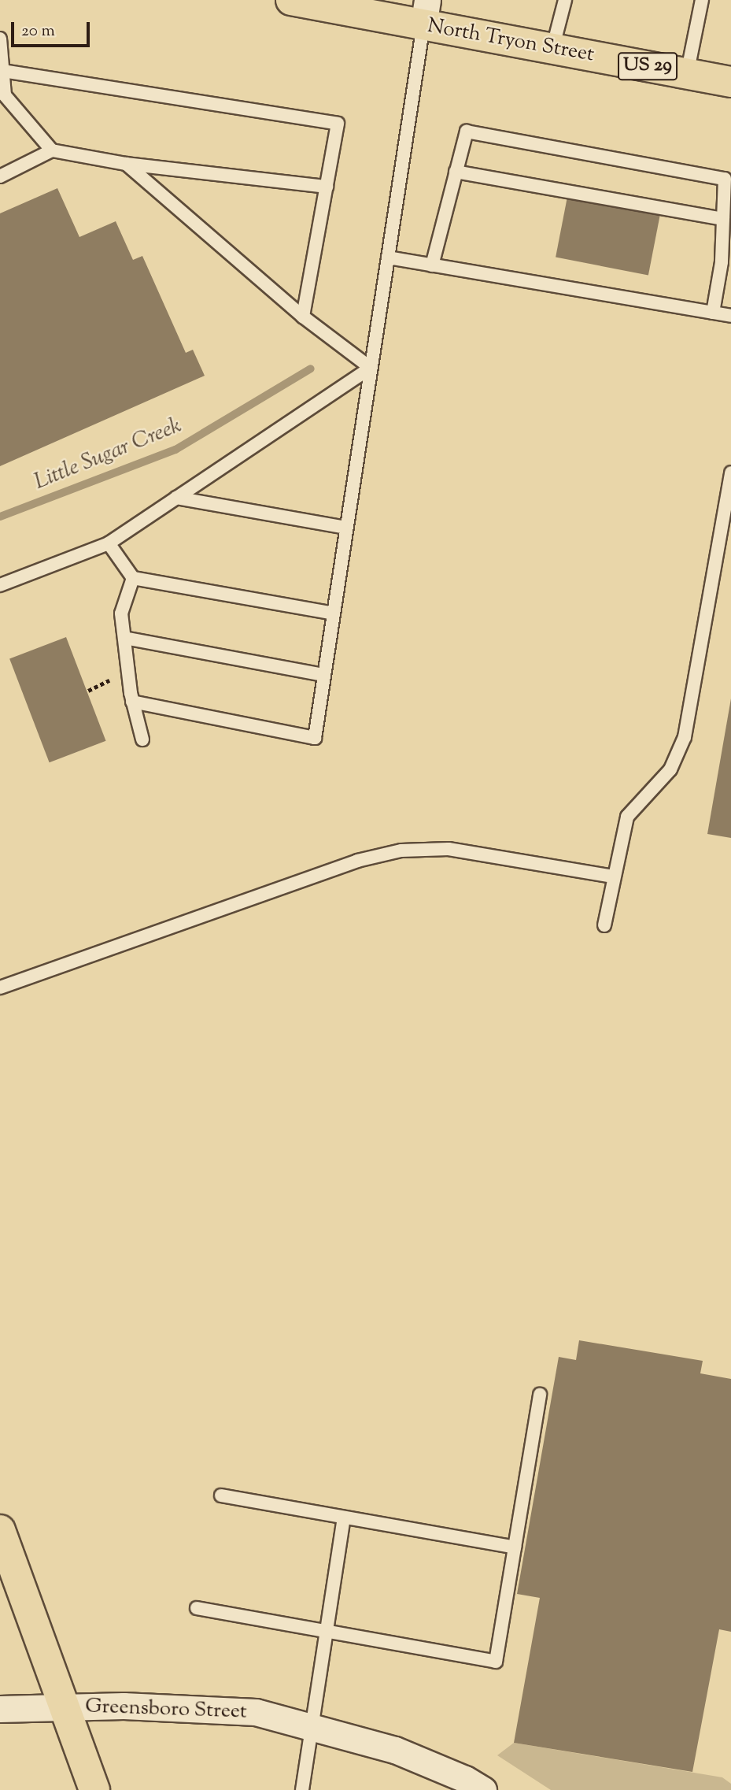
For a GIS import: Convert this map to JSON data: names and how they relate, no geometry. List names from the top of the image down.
{
  "streets": {
    "main road": ["North Tryon Street", "US 29"],
    "street": ["Greensboro Street"]
  },
  "water": ["Little Sugar Creek"],
  "scale_bar": "20 m"
}
